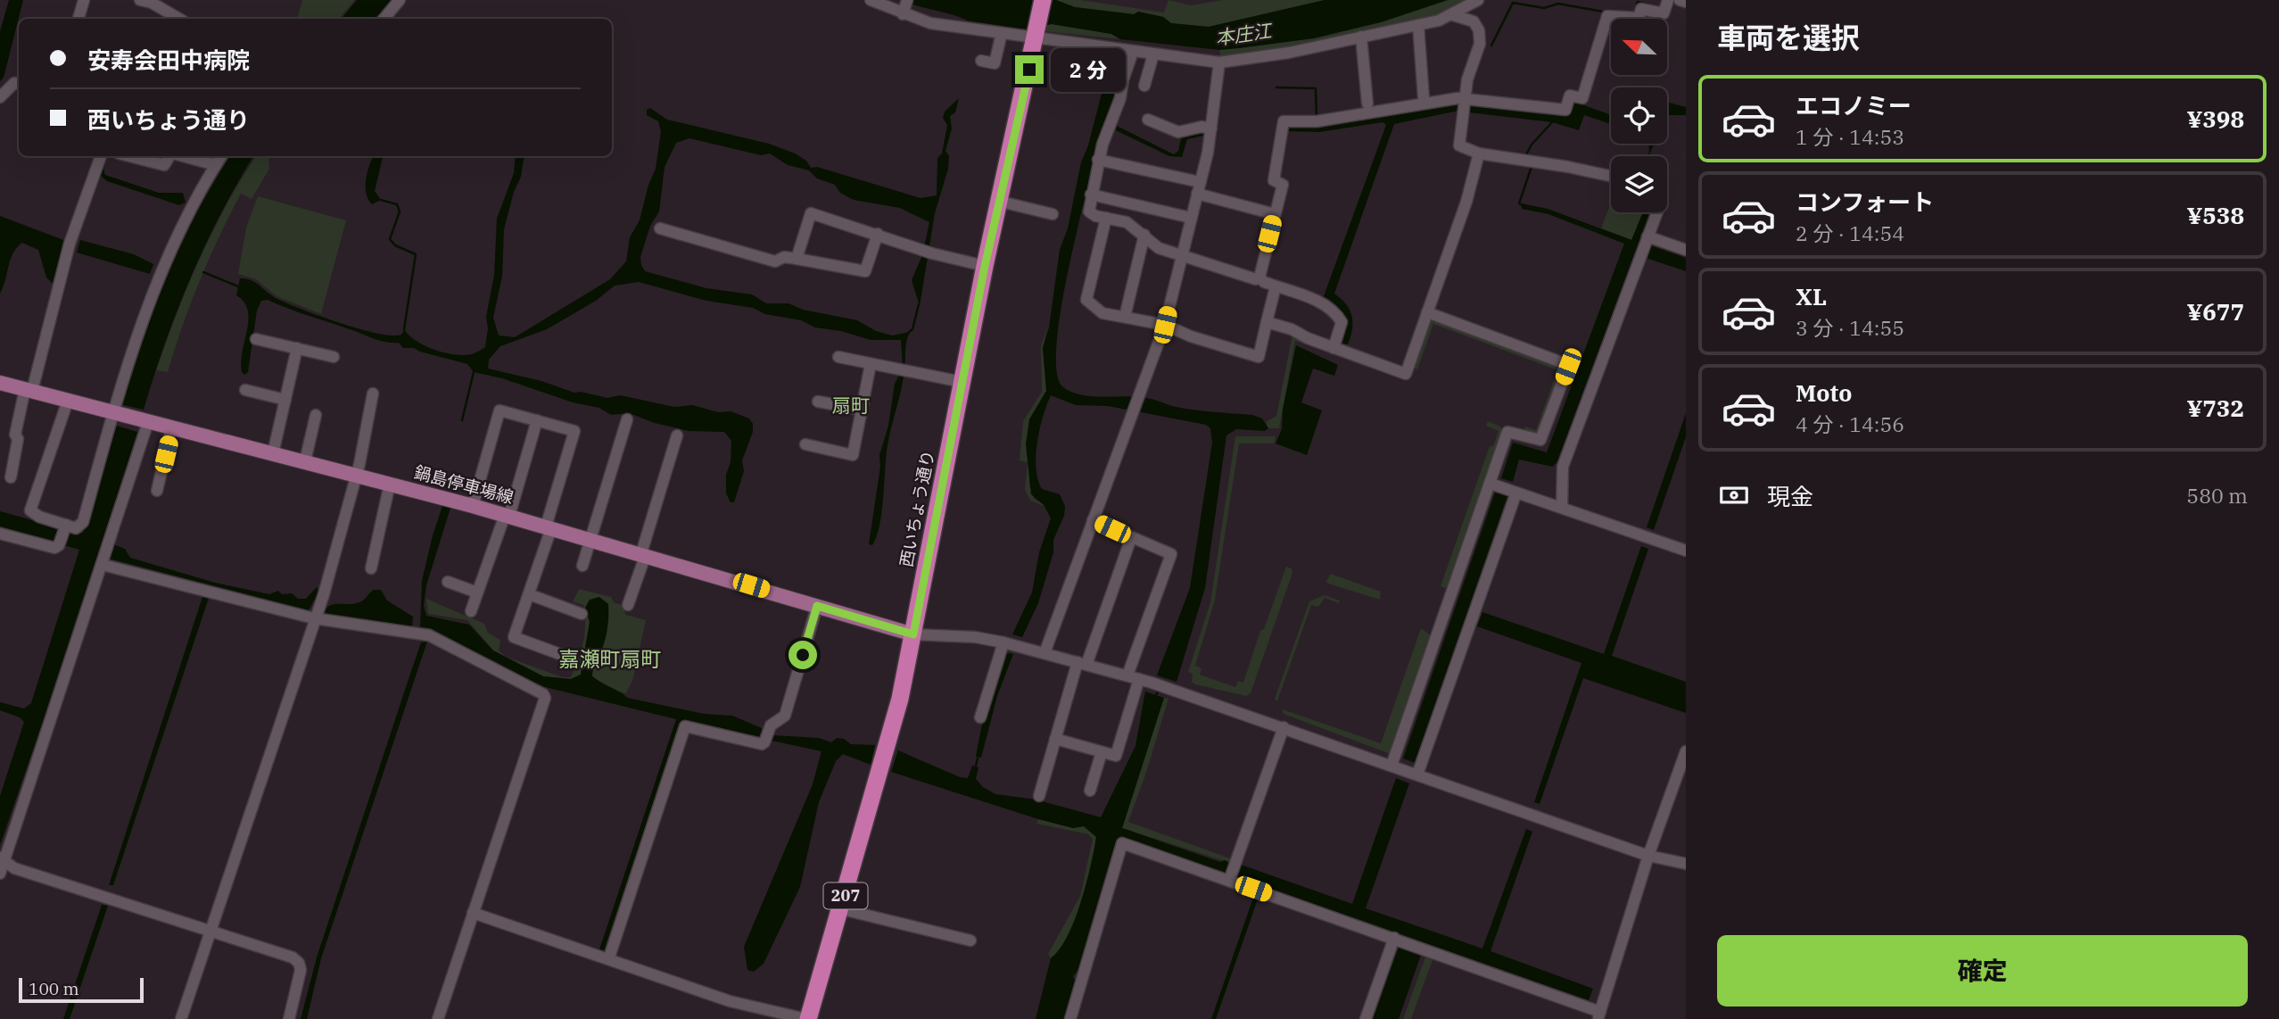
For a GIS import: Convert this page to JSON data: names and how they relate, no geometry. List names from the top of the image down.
{
  "streets": {
    "highway": ["西いちょう通り", "207"],
    "main road": ["鍋島停車場線"]
  },
  "crossings": [
    ["鍋島停車場線", "西いちょう通り"]
  ],
  "districts": ["扇町", "嘉瀬町扇町"],
  "water": ["本庄江"],
  "scale_bar": "100 m",
  "north": "top left",
  "page": {
    "heading": "車両を選択",
    "banner": ["安寿会田中病院", "西いちょう通り"],
    "bubble": "2 分",
    "list": [
      {
        "name": "エコノミー",
        "note": "1 分 · 14:53",
        "value": "¥398"
      },
      {
        "name": "コンフォート",
        "note": "2 分 · 14:54",
        "value": "¥538"
      },
      {
        "name": "XL",
        "note": "3 分 · 14:55",
        "value": "¥677"
      },
      {
        "name": "Moto",
        "note": "4 分 · 14:56",
        "value": "¥732"
      }
    ],
    "pay": ["現金", "580 m"],
    "buttons": "確定",
    "scale": "100 m"
  }
}
